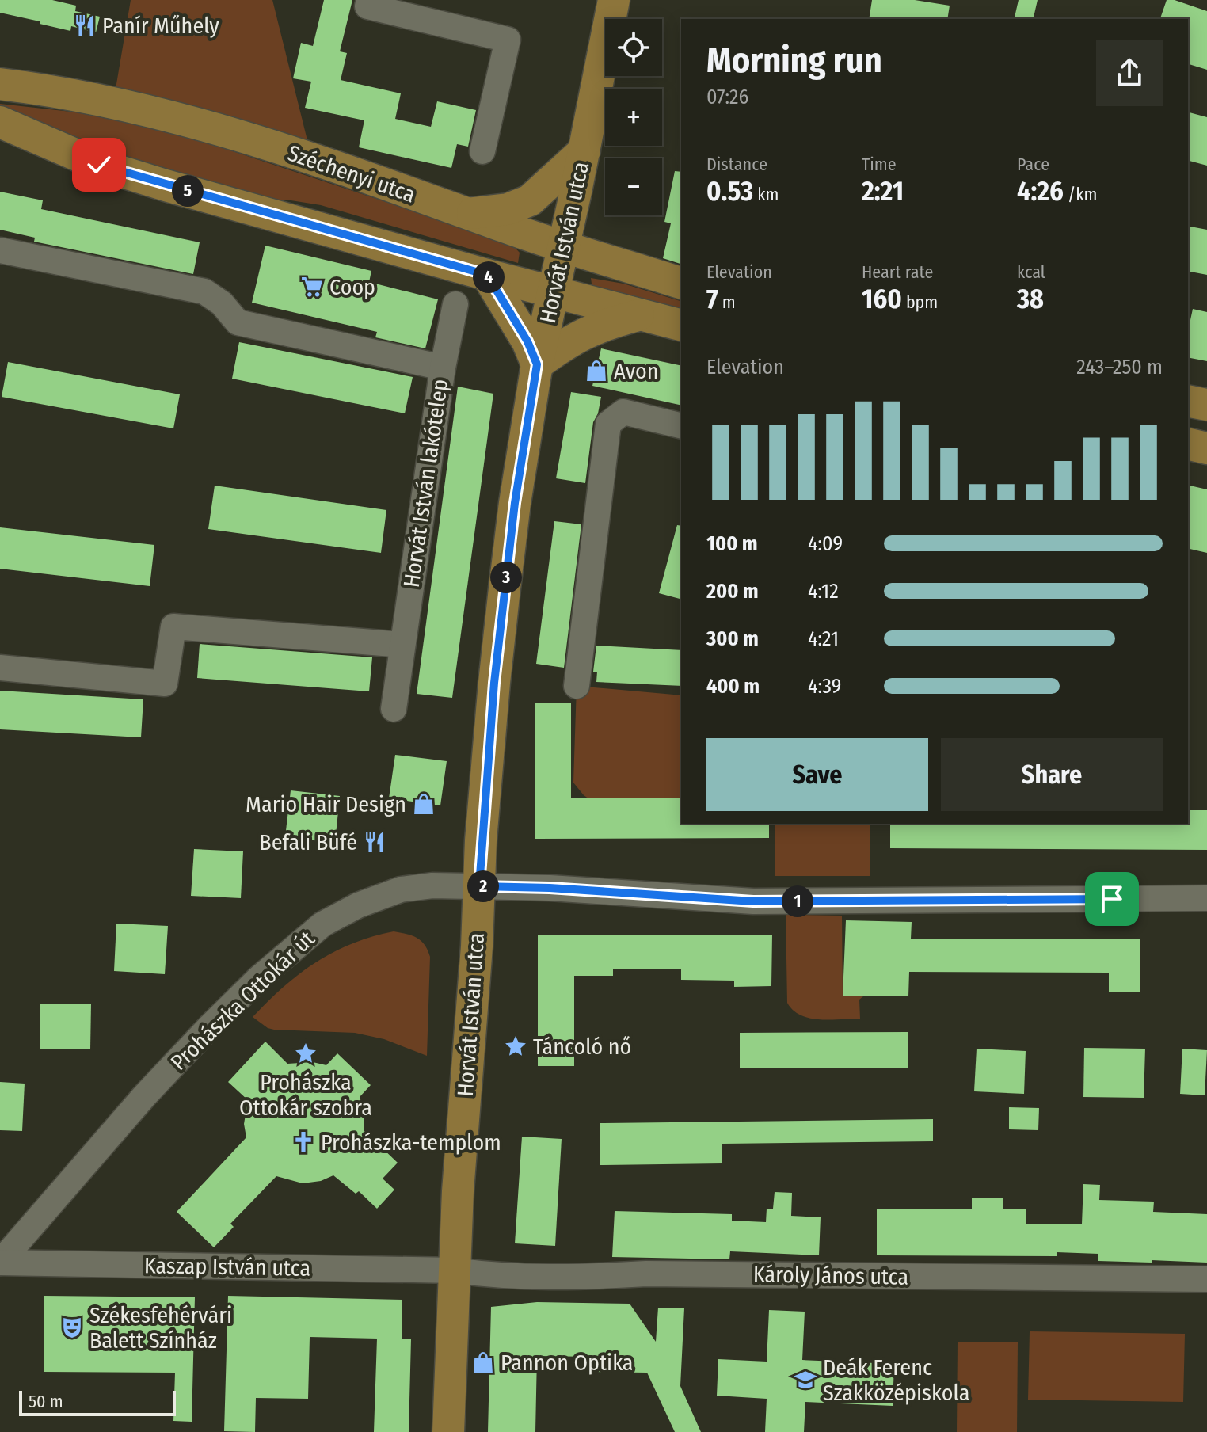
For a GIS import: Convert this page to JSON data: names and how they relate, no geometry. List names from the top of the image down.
{
  "streets": {
    "main road": ["Széchenyi utca", "Horvát István utca"],
    "street": [
      "Horvát István lakótelep",
      "Prohászka Ottokár út",
      "Kaszap István utca",
      "Károly János utca"
    ]
  },
  "crossings": [
    ["Széchenyi utca", "Horvát István utca"],
    ["Horvát István utca", "Prohászka Ottokár út"],
    ["Horvát István utca", "Kaszap István utca"],
    ["Horvát István utca", "Károly János utca"],
    ["Prohászka Ottokár út", "Kaszap István utca"],
    ["Kaszap István utca", "Károly János utca"]
  ],
  "places": {
    "restaurant": ["Panír Műhely", "Befali Büfé"],
    "supermarket": ["Coop"],
    "shop": ["Avon", "Mario Hair Design", "Pannon Optika"],
    "place": ["Táncoló nő", "Prohászka Ottokár szobra"],
    "church": ["Prohászka-templom"],
    "theatre": ["Székesfehérvári Balett Színház"],
    "school or university": ["Deák Ferenc Szakközépiskola"]
  },
  "scale_bar": "50 m",
  "page": {
    "map_buttons": ["+", "−"],
    "heading": ["Morning run", "07:26"],
    "stats": [
      ["Distance", "0.53 km"],
      ["Time", "2:21"],
      ["Pace", "4:26 /km"],
      ["Elevation", "7 m"],
      ["Heart rate", "160 bpm"],
      ["kcal", "38"]
    ],
    "pins": [
      "5",
      "4",
      "3",
      "2",
      "1"
    ],
    "chart": ["Elevation", "243–250 m"],
    "list": [
      {
        "name": "100 m",
        "note": "4:09"
      },
      {
        "name": "200 m",
        "note": "4:12"
      },
      {
        "name": "300 m",
        "note": "4:21"
      },
      {
        "name": "400 m",
        "note": "4:39"
      }
    ],
    "buttons": ["Save", "Share"],
    "scale": "50 m"
  }
}
